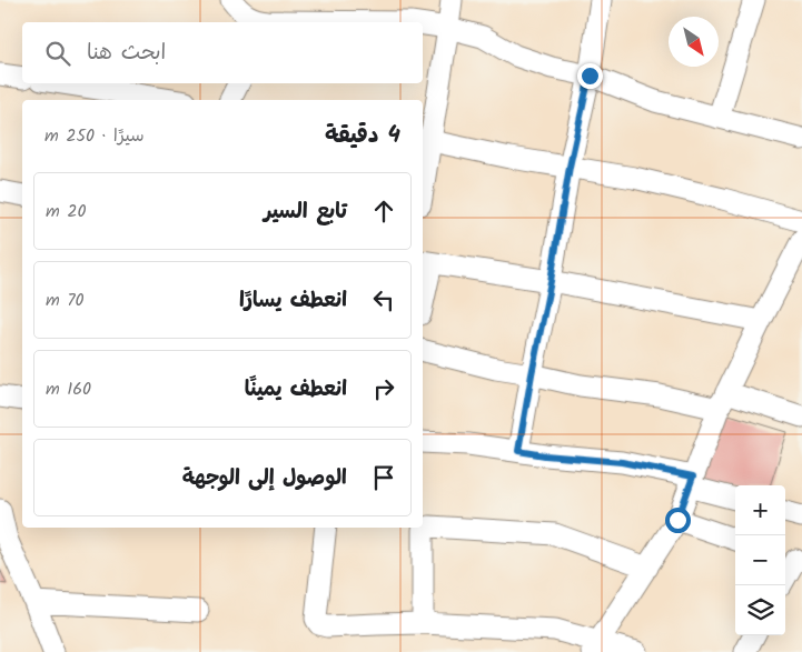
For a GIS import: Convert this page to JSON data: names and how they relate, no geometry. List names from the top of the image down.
{
  "north": "bottom right",
  "page": {
    "search": "ابحث هنا",
    "heading": ["4 دقيقة", "سيرًا · 250 m"],
    "list": [
      ["تابع السير", "20 m"],
      ["انعطف يسارًا", "70 m"],
      ["انعطف يمينًا", "160 m"],
      "الوصول إلى الوجهة"
    ],
    "map_buttons": ["+", "−"]
  }
}
